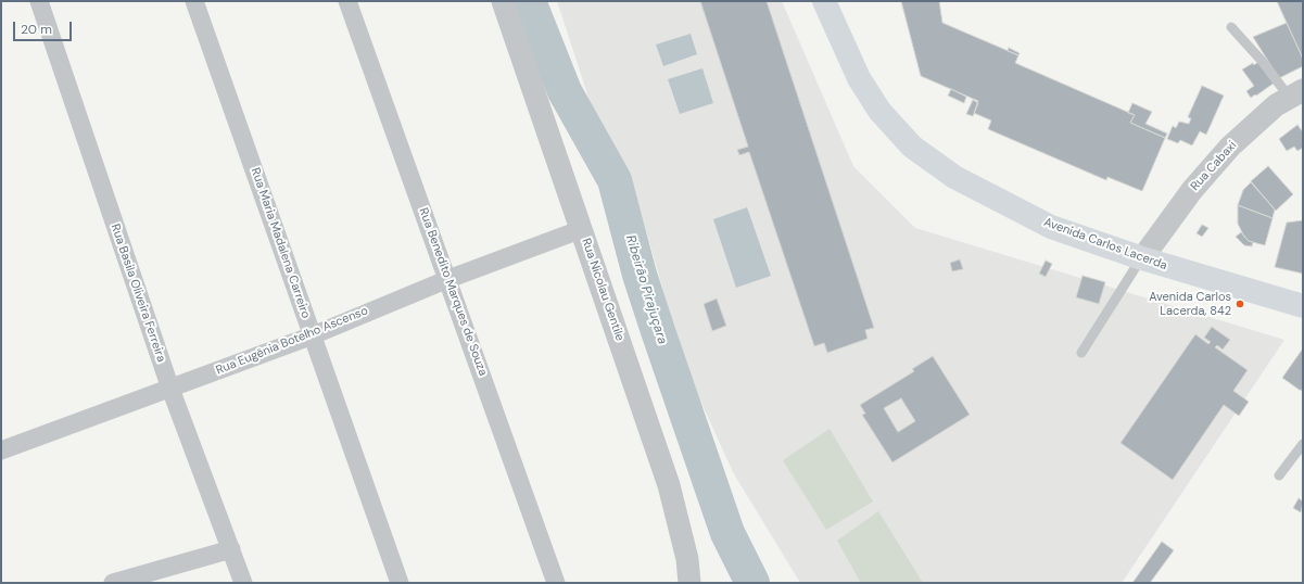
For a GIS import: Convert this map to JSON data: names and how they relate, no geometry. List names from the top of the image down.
{
  "streets": {
    "main road": ["Avenida Carlos Lacerda"],
    "street": [
      "Rua Cabaxi",
      "Rua Maria Madalena Carreiro",
      "Rua Nicolau Gentile",
      "Rua Benedito Marques de Souza",
      "Rua Basila Oliveira Ferreira",
      "Rua Eugênia Botelho Ascenso"
    ]
  },
  "crossings": [
    ["Rua Cabaxi", "Avenida Carlos Lacerda"],
    ["Rua Maria Madalena Carreiro", "Rua Eugênia Botelho Ascenso"],
    ["Rua Nicolau Gentile", "Rua Eugênia Botelho Ascenso"],
    ["Rua Benedito Marques de Souza", "Rua Eugênia Botelho Ascenso"],
    ["Rua Basila Oliveira Ferreira", "Rua Eugênia Botelho Ascenso"]
  ],
  "water": ["Ribeirão Pirajuçara"],
  "places": ["Avenida Carlos Lacerda, 842"],
  "scale_bar": "20 m"
}
